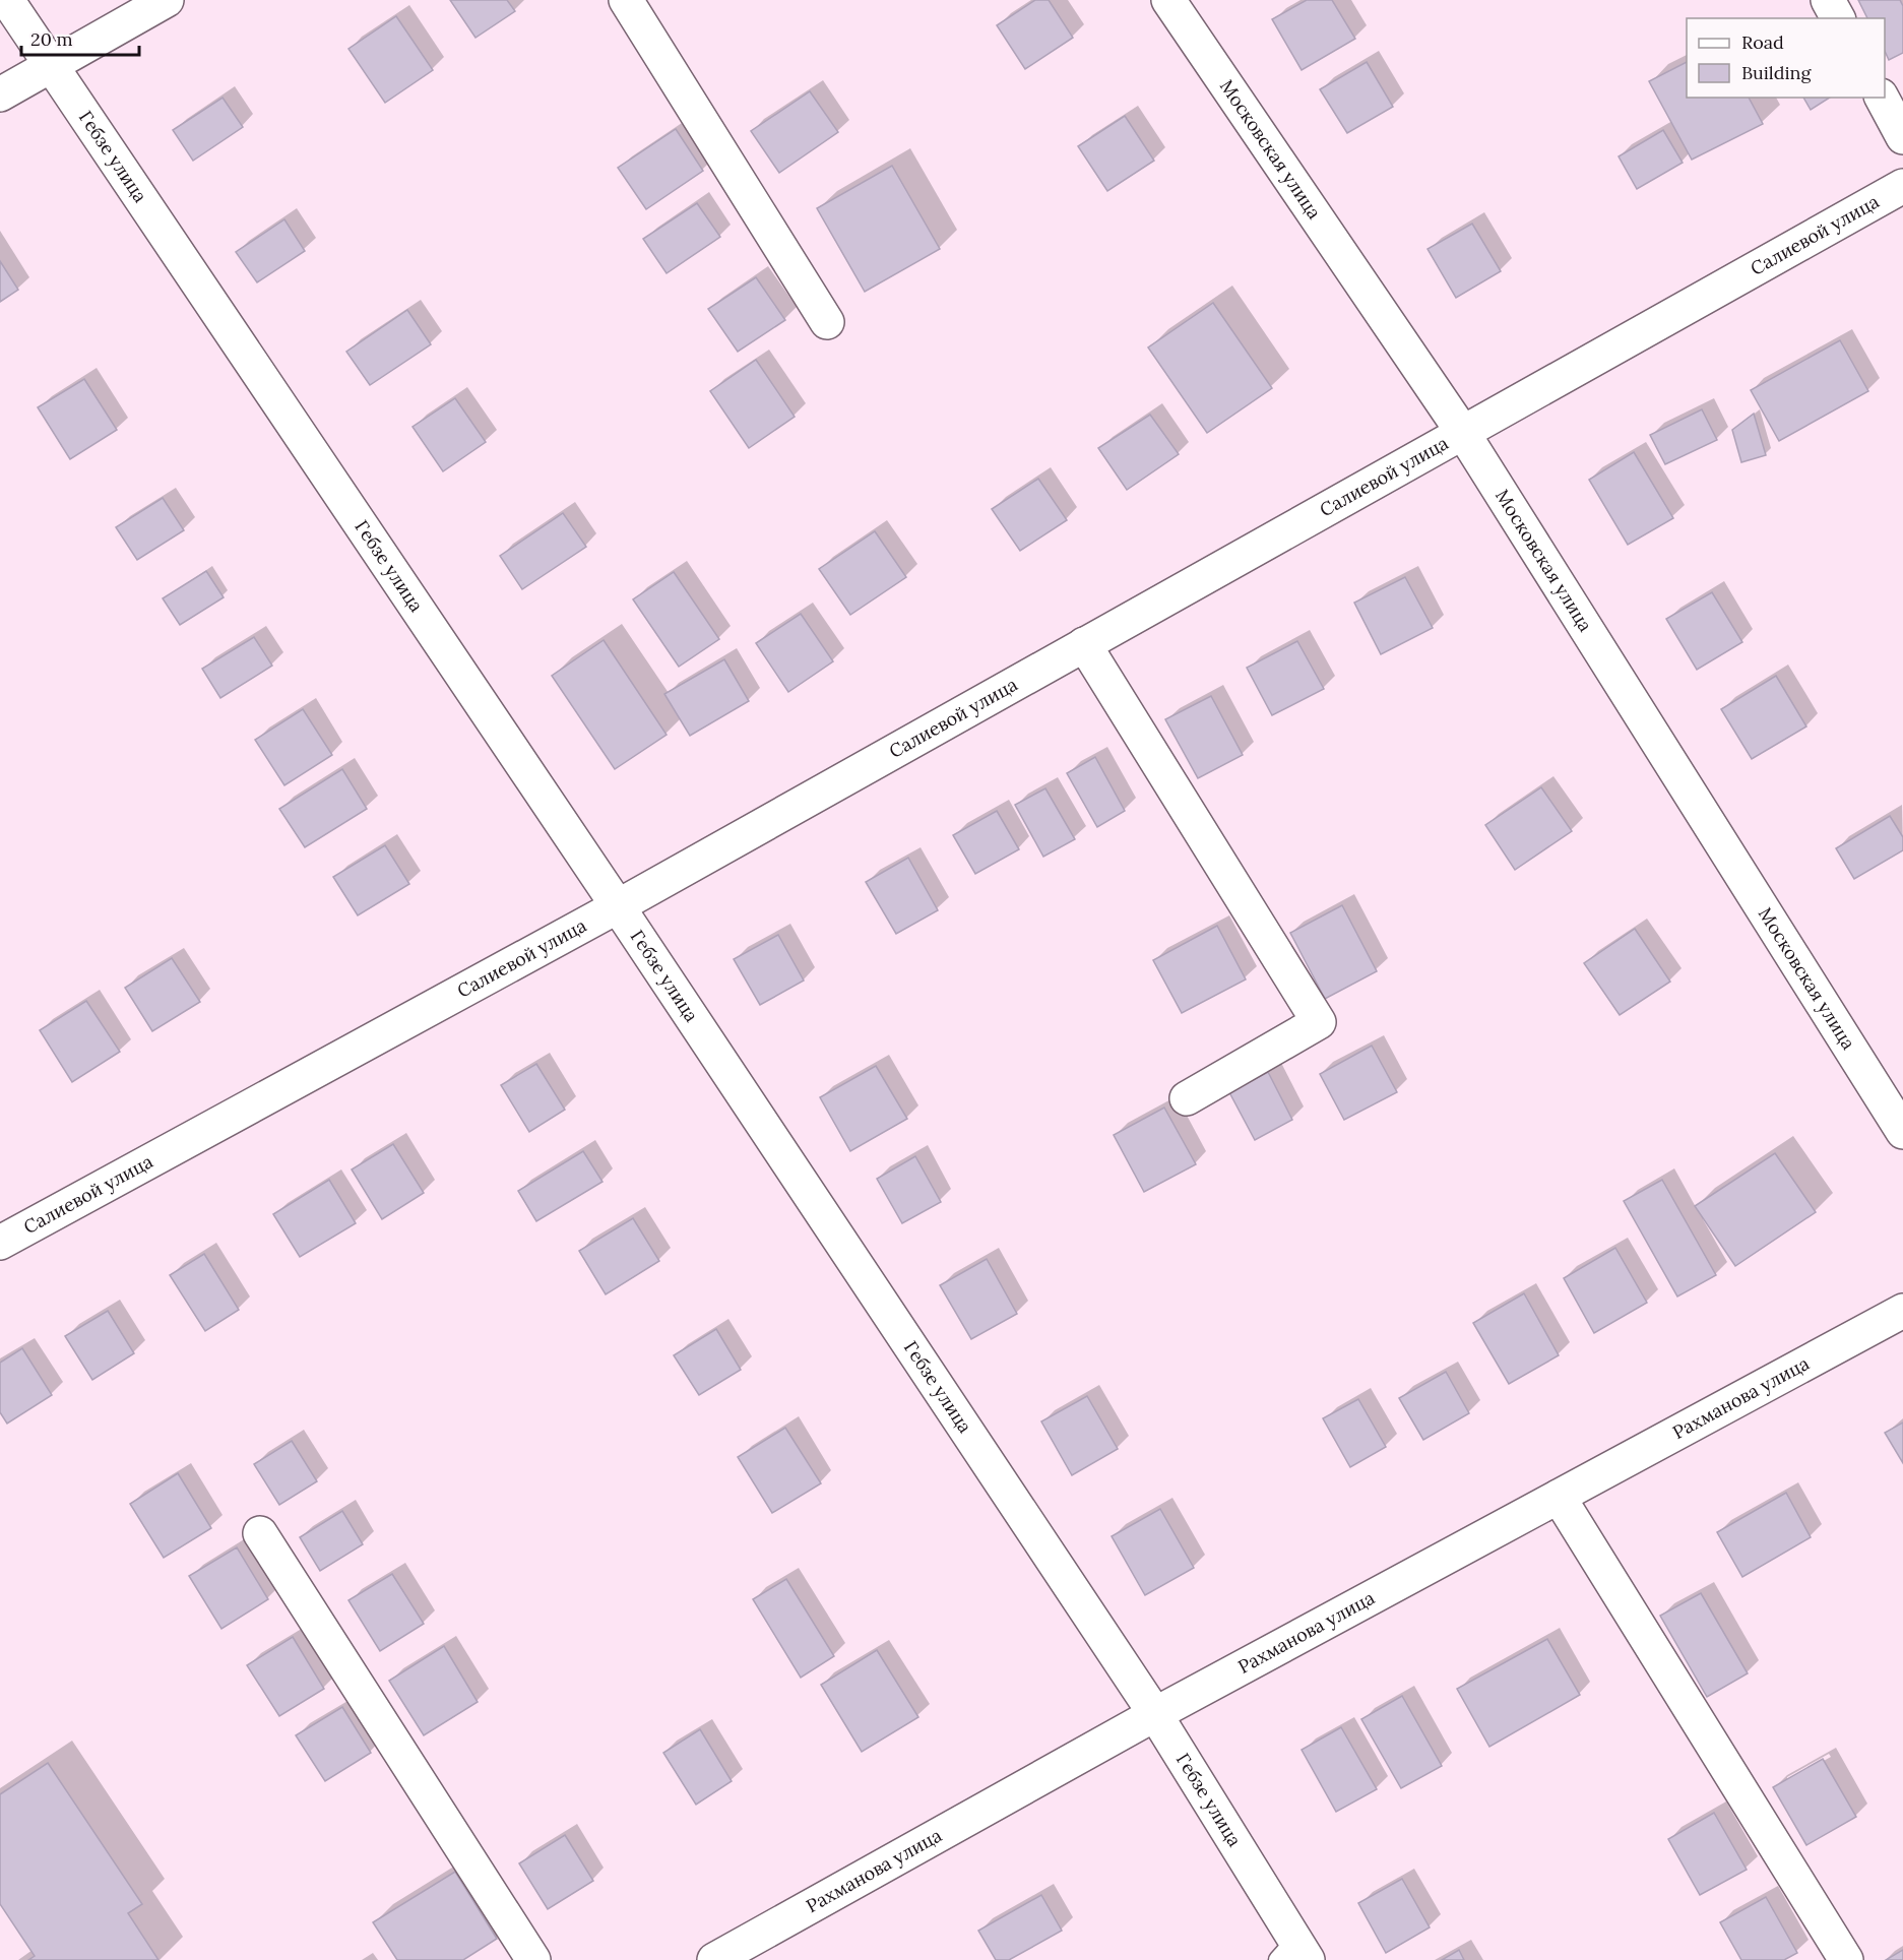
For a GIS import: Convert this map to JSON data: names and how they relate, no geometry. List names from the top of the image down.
{
  "streets": {
    "street": [
      "Московская улица",
      "Гебзе улица",
      "Салиевой улица",
      "Рахманова улица"
    ]
  },
  "crossings": [
    ["Московская улица", "Салиевой улица"],
    ["Гебзе улица", "Салиевой улица"],
    ["Гебзе улица", "Рахманова улица"]
  ],
  "legend": ["Road", "Building"],
  "scale_bar": "20 m"
}
